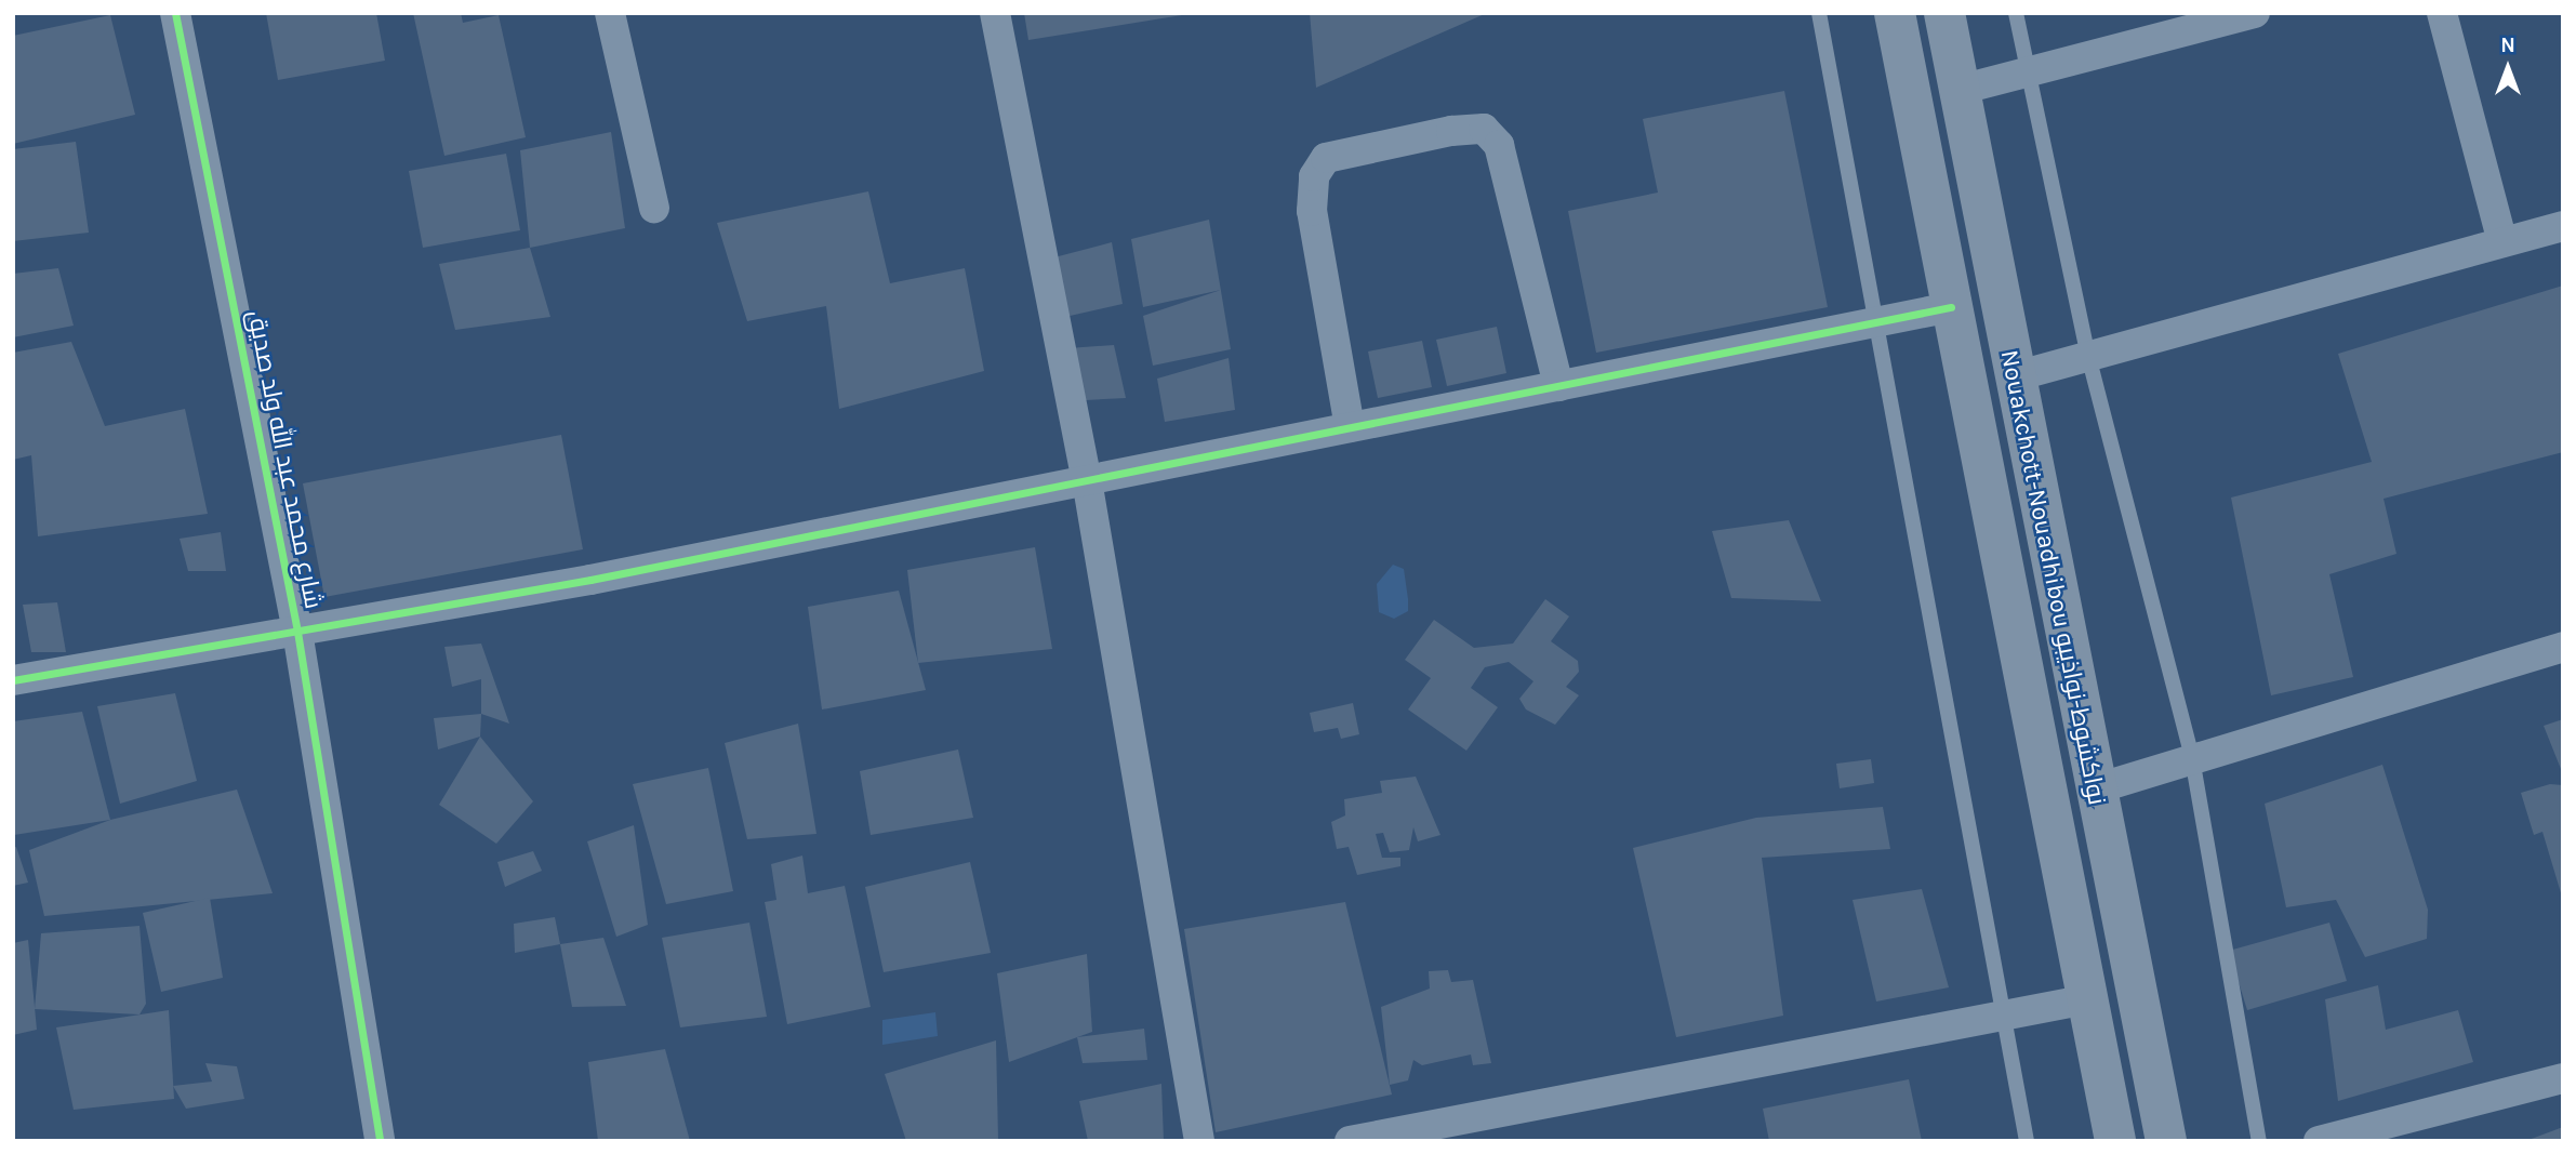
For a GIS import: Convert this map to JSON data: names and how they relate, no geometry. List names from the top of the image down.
{
  "streets": {
    "highway": ["Nouakchott-Nouadhibou نواكشوط-نواذيبو"],
    "street": ["شارع محمد عبد الله ولد صديق"]
  },
  "north": "top"
}
